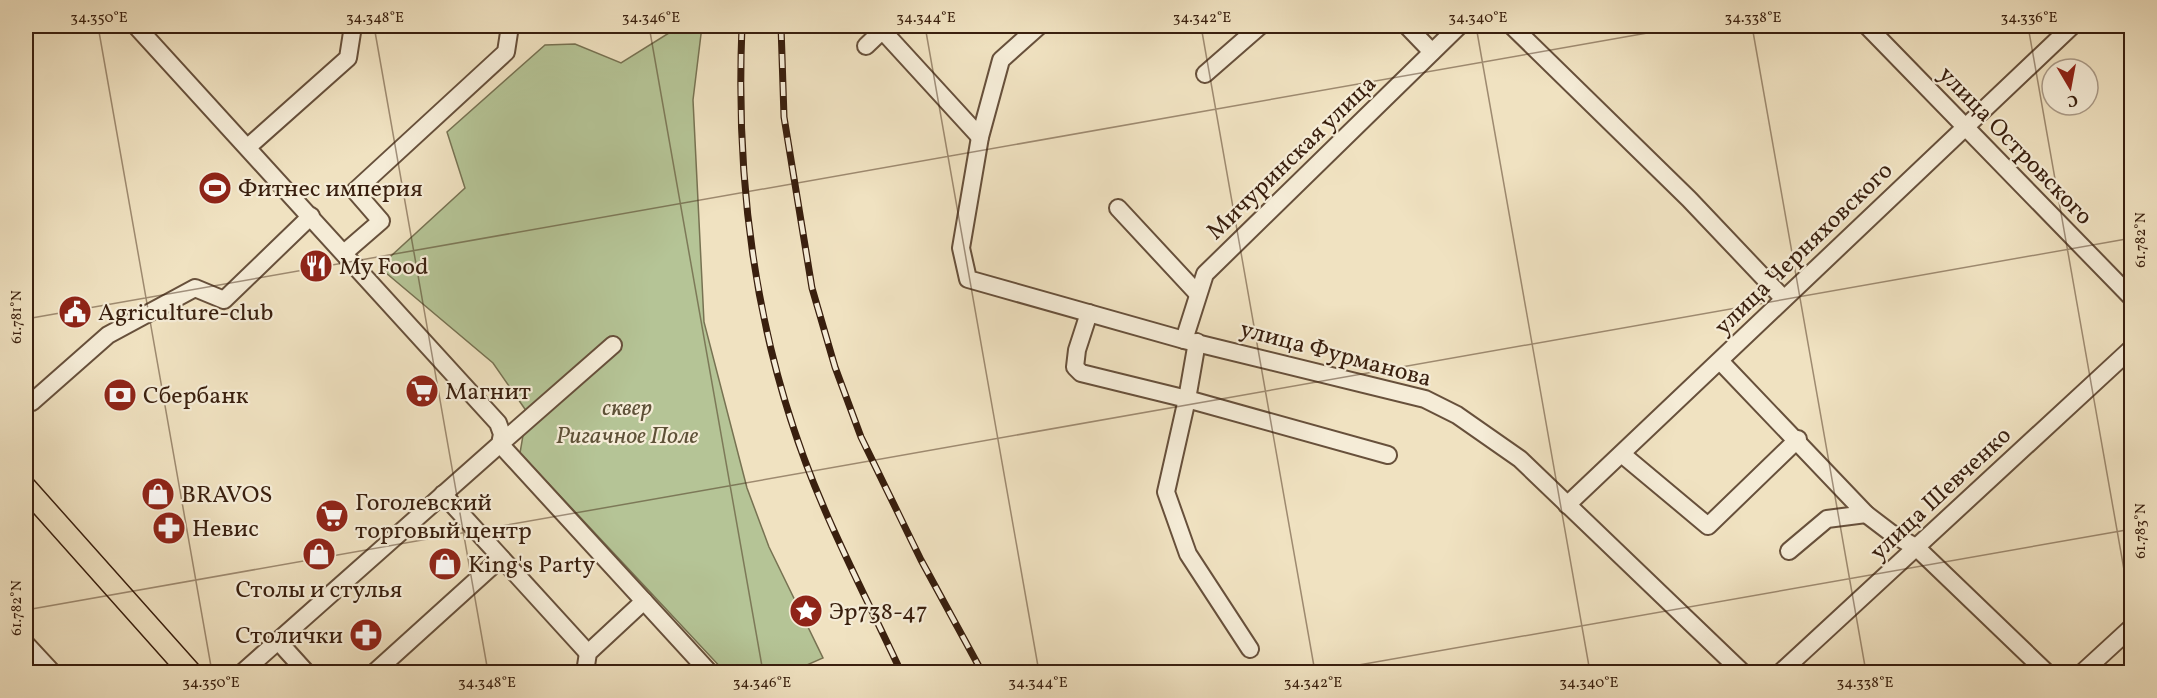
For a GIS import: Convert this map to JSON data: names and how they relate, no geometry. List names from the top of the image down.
{
  "streets": {
    "street": [
      "улица Островского",
      "Мичуринская улица",
      "улица Черняховского",
      "улица Фурманова",
      "улица Шевченко"
    ]
  },
  "crossings": [
    ["улица Островского", "улица Черняховского"],
    ["Мичуринская улица", "улица Фурманова"],
    ["улица Черняховского", "улица Фурманова"]
  ],
  "parks": ["сквер Ригачное Поле"],
  "places": {
    "sports": ["Фитнес империя"],
    "restaurant": ["My Food"],
    "public building": ["Agriculture-club"],
    "supermarket": ["Магнит", "Гоголевский торговый центр"],
    "bank": ["Сбербанк"],
    "shop": ["BRAVOS", "Столы и стулья", "King's Party"],
    "pharmacy": ["Невис", "Столички"],
    "place": ["Эр738-47"]
  },
  "north": "bottom",
  "coordinates": [
    "34.350°E",
    "34.348°E",
    "34.346°E",
    "34.344°E",
    "34.342°E",
    "34.340°E",
    "34.338°E",
    "34.336°E",
    "61.782°N",
    "61.781°N",
    "61.783°N"
  ]
}
